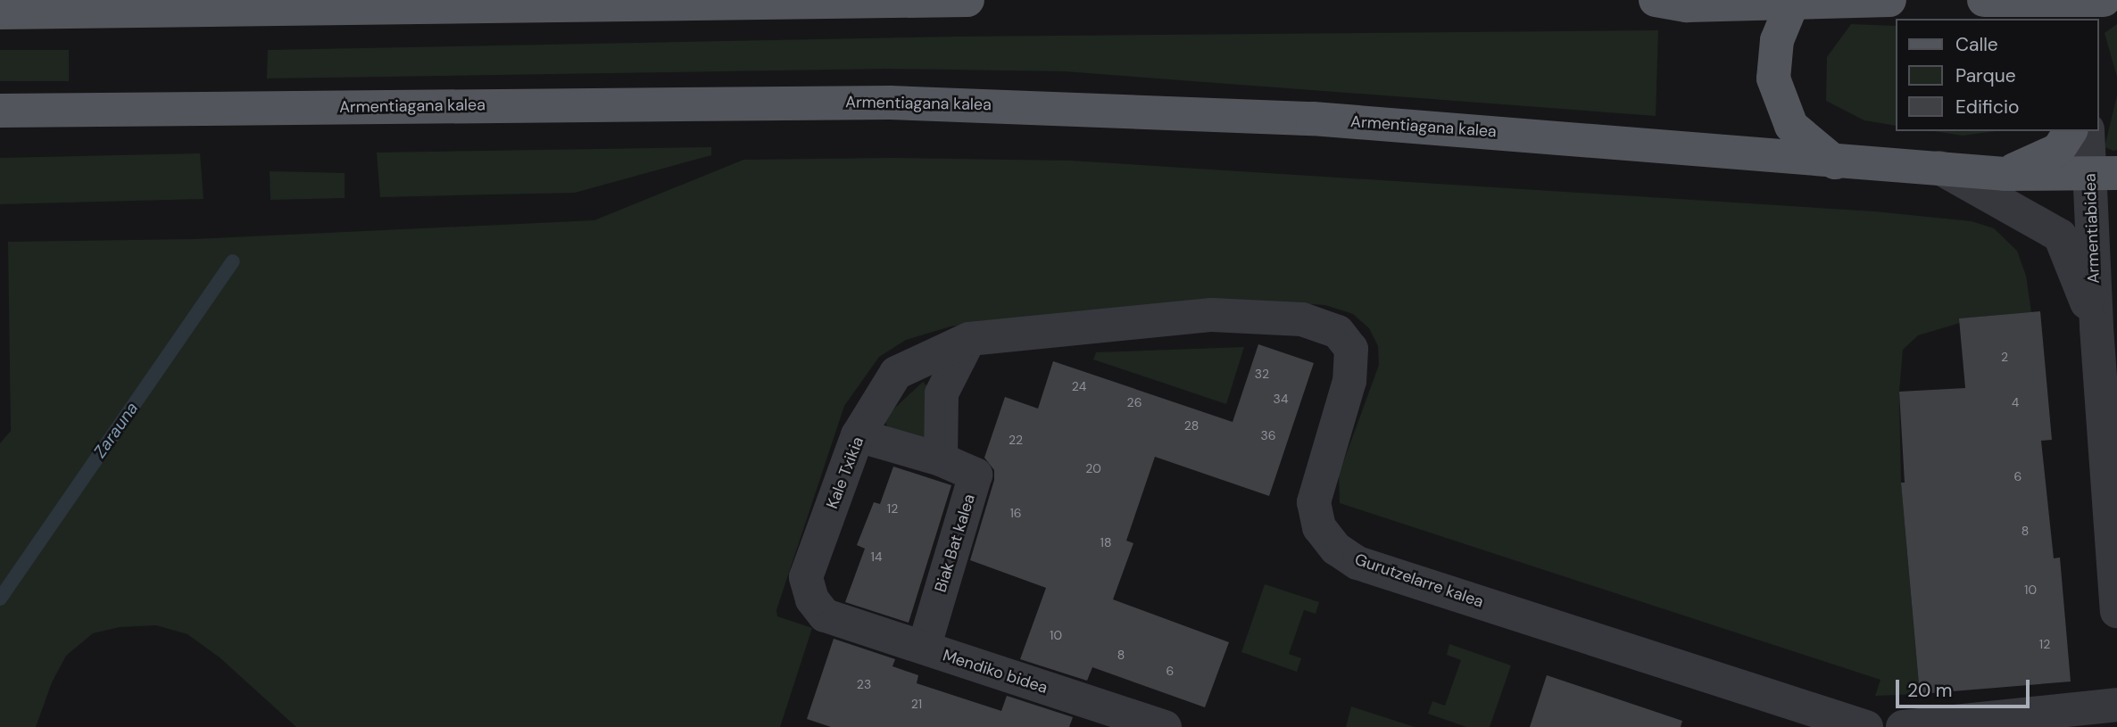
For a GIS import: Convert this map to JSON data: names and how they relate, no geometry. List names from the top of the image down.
{
  "streets": {
    "main road": ["Armentiagana kalea"],
    "street": [
      "Armentiabidea",
      "Kale Txikia",
      "Biak Bat kalea",
      "Gurutzelarre kalea",
      "Mendiko bidea"
    ]
  },
  "crossings": [
    ["Armentiagana kalea", "Armentiabidea"],
    ["Kale Txikia", "Biak Bat kalea"],
    ["Kale Txikia", "Gurutzelarre kalea"],
    ["Kale Txikia", "Mendiko bidea"],
    ["Biak Bat kalea", "Mendiko bidea"]
  ],
  "water": ["Zarauna"],
  "house_numbers": [
    "2",
    "32",
    "24",
    "34",
    "26",
    "4",
    "28",
    "36",
    "22",
    "20",
    "6",
    "12",
    "16",
    "8",
    "18",
    "14",
    "10",
    "10",
    "12",
    "8",
    "6",
    "23",
    "21"
  ],
  "legend": ["Calle", "Parque", "Edificio"],
  "scale_bar": "20 m"
}
